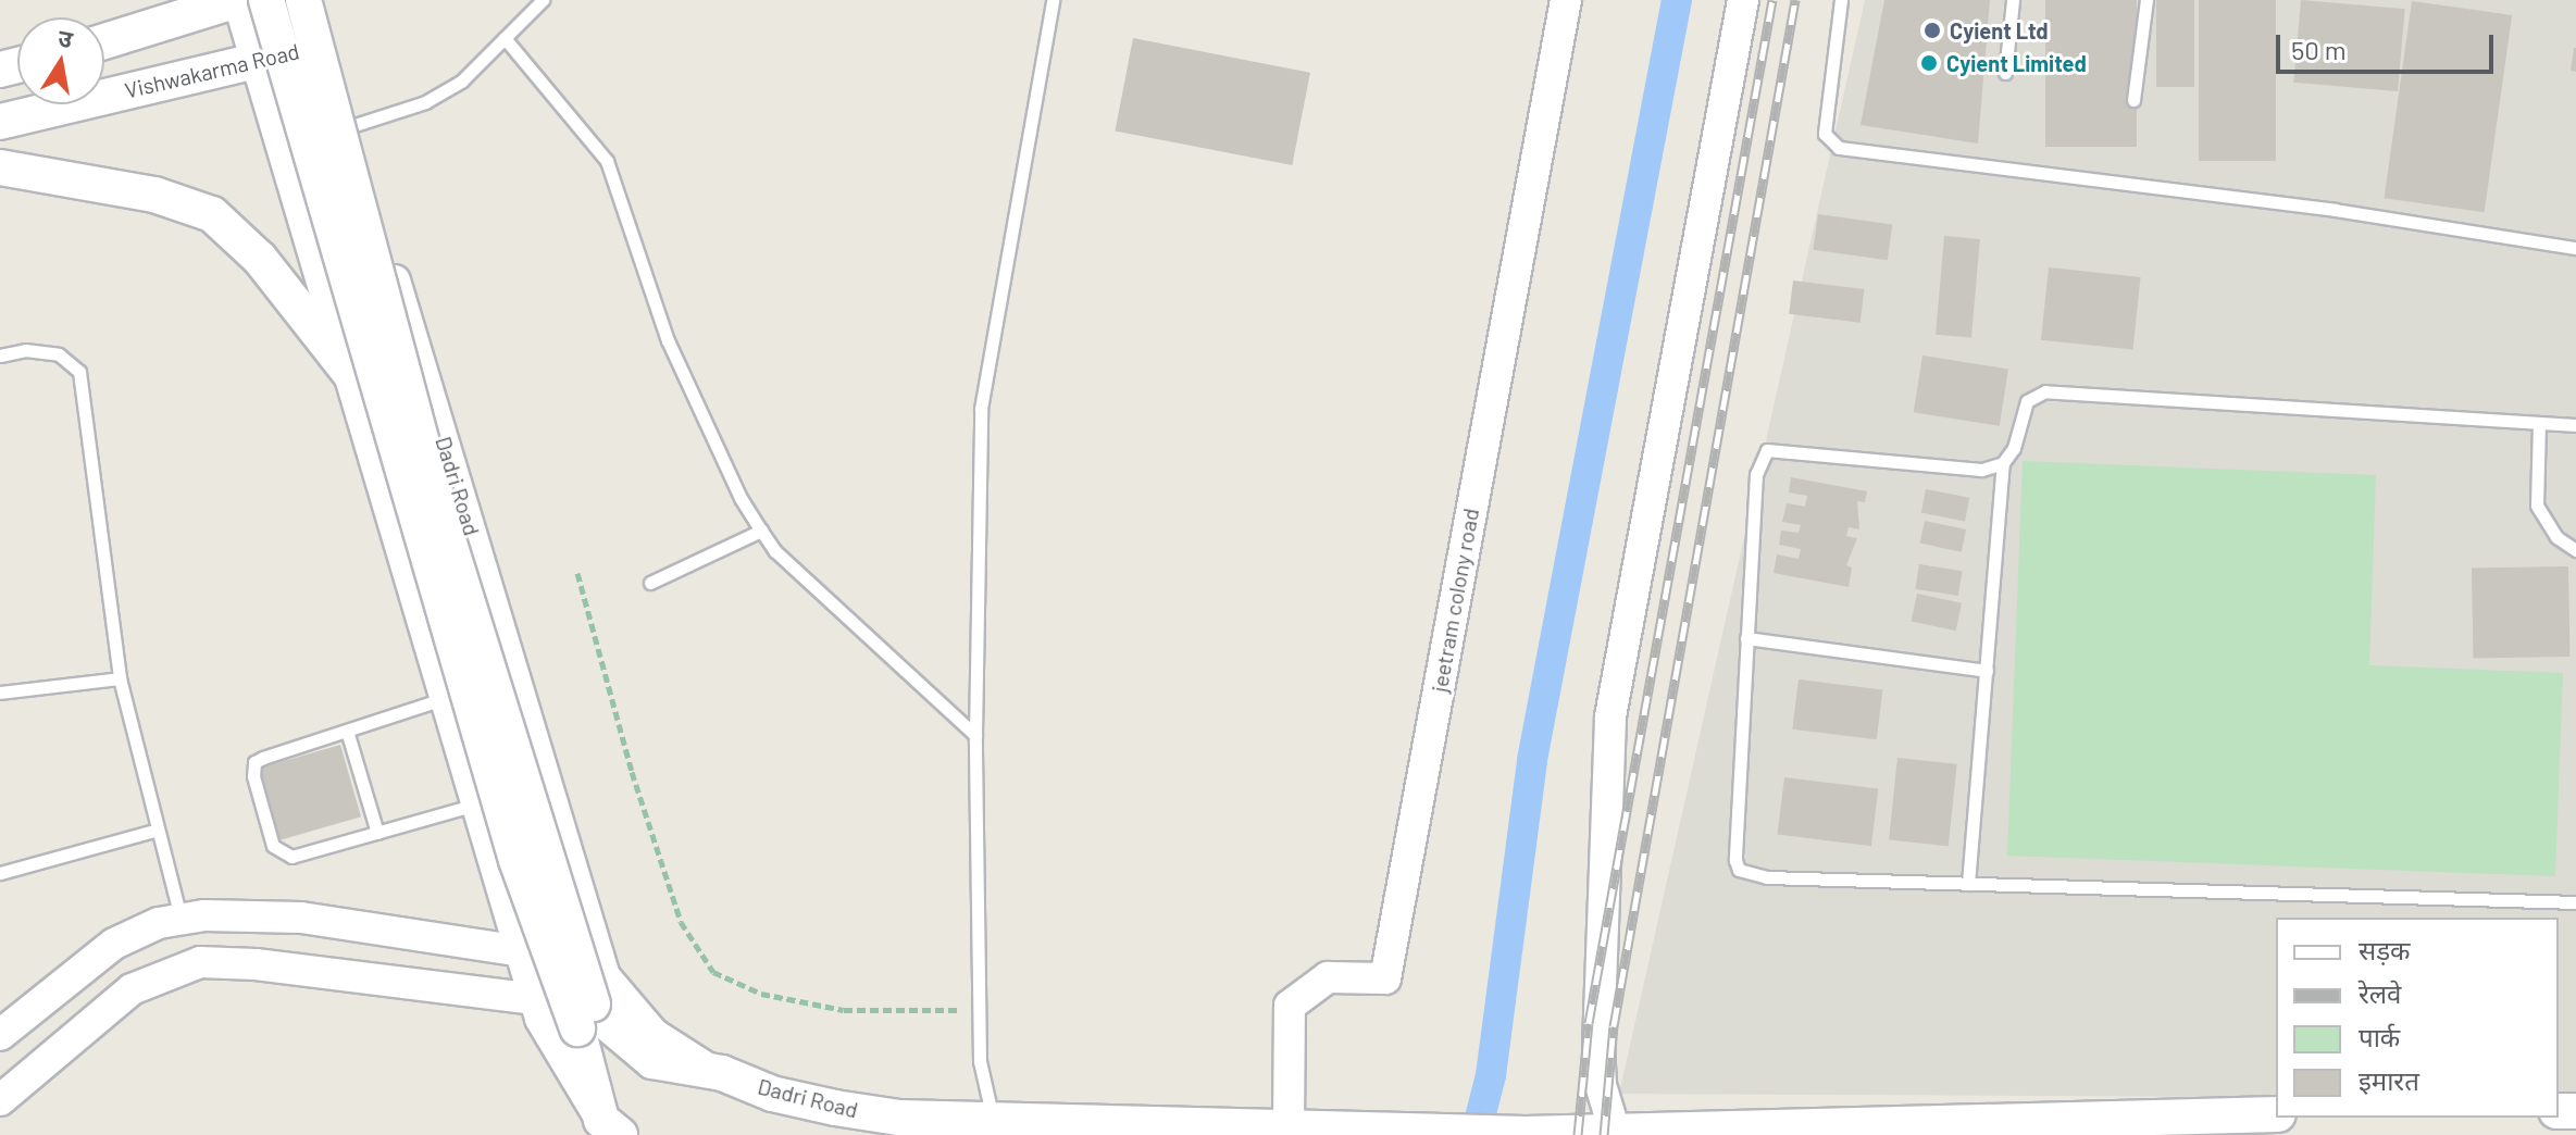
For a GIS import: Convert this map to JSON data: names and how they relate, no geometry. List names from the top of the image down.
{
  "streets": {
    "main road": ["Vishwakarma Road", "Dadri Road"],
    "street": ["jeetram colony road"]
  },
  "crossings": [
    ["Vishwakarma Road", "Dadri Road"],
    ["Dadri Road", "jeetram colony road"]
  ],
  "places": ["Cyient Ltd", "Cyient Limited"],
  "legend": [
    "सड़क",
    "रेलवे",
    "पार्क",
    "इमारत"
  ],
  "scale_bar": "50 m",
  "north": "top"
}
